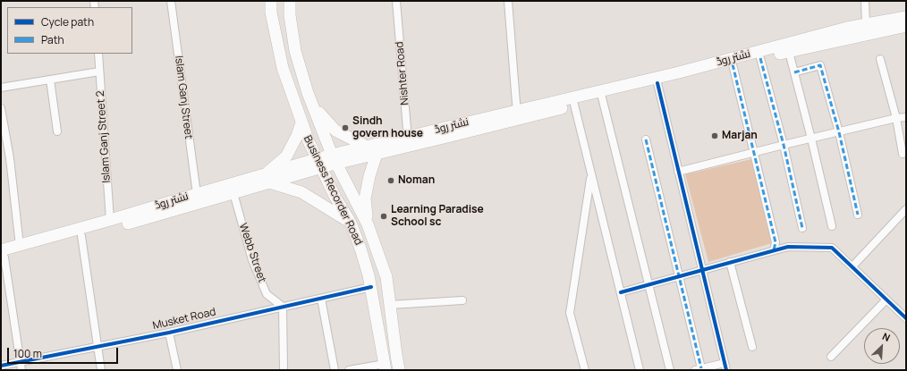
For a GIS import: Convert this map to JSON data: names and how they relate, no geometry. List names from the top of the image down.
{
  "streets": {
    "main road": ["نشتر روڈ", "Business Recorder Road"],
    "street": [
      "Nishter Road",
      "Islam Ganj Street",
      "Islam Ganj Street 2",
      "Webb Street",
      "Musket Road"
    ]
  },
  "crossings": [
    ["نشتر روڈ", "Nishter Road"],
    ["نشتر روڈ", "Islam Ganj Street"],
    ["نشتر روڈ", "Islam Ganj Street 2"],
    ["نشتر روڈ", "Business Recorder Road"],
    ["نشتر روڈ", "Webb Street"],
    ["Business Recorder Road", "Musket Road"],
    ["Webb Street", "Musket Road"]
  ],
  "places": [
    "Sindh govern house",
    "Marjan",
    "Noman",
    "Learning Paradise School sc"
  ],
  "legend": ["Cycle path", "Path"],
  "scale_bar": "100 m",
  "north": "top right"
}
